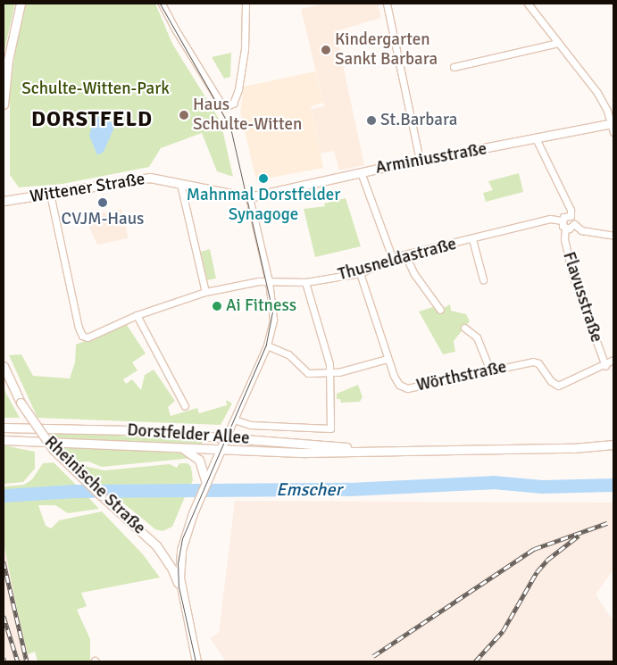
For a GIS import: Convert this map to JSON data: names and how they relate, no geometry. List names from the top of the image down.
{
  "streets": {
    "main road": [
      "Arminiusstraße",
      "Wittener Straße",
      "Dorstfelder Allee",
      "Rheinische Straße"
    ],
    "street": ["Thusneldastraße", "Flavusstraße", "Wörthstraße"]
  },
  "crossings": [
    ["Arminiusstraße", "Wittener Straße"],
    ["Wittener Straße", "Thusneldastraße"],
    ["Thusneldastraße", "Flavusstraße"],
    ["Thusneldastraße", "Wörthstraße"],
    ["Flavusstraße", "Wörthstraße"],
    ["Dorstfelder Allee", "Rheinische Straße"]
  ],
  "districts": ["DORSTFELD"],
  "water": ["Emscher"],
  "parks": ["Schulte-Witten-Park"],
  "places": [
    "Kindergarten Sankt Barbara",
    "Haus Schulte-Witten",
    "St.Barbara",
    "Mahnmal Dorstfelder Synagoge",
    "CVJM-Haus",
    "Ai Fitness"
  ]
}
